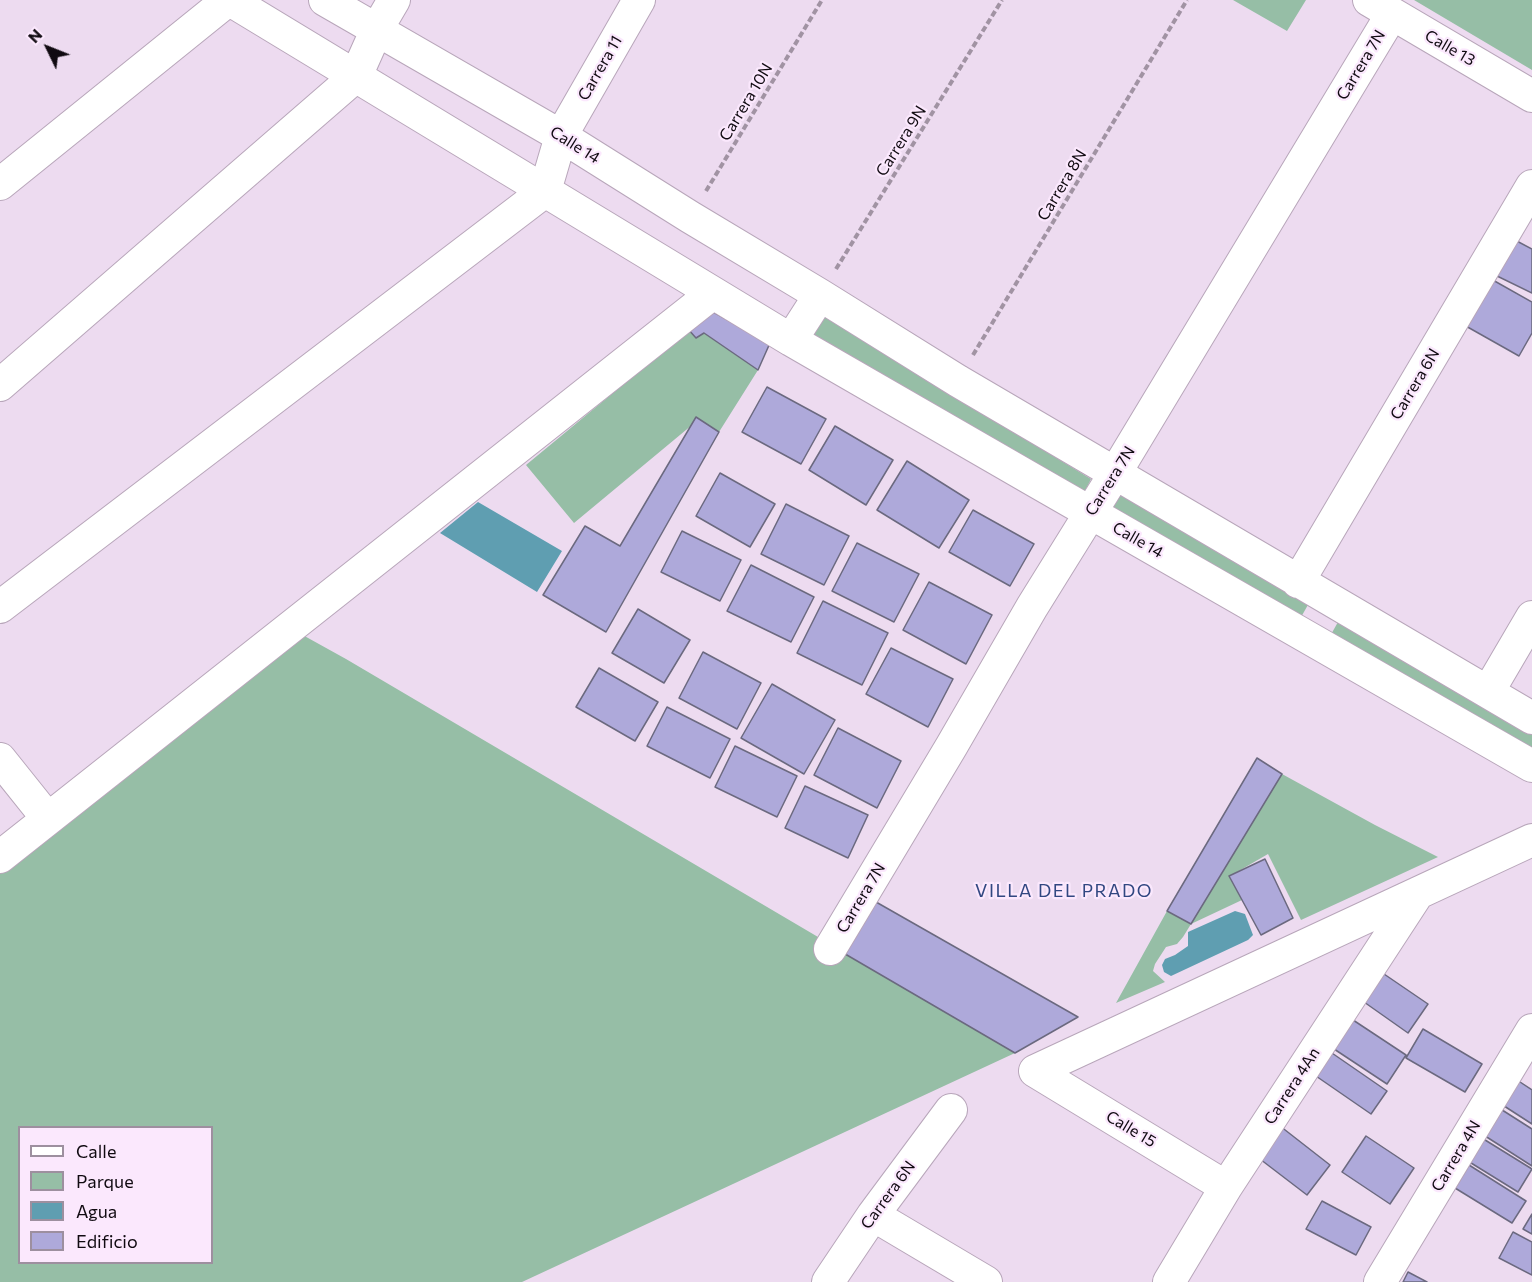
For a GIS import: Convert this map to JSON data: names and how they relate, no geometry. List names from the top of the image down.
{
  "streets": {
    "street": [
      "Calle 13",
      "Carrera 7N",
      "Carrera 11",
      "Calle 14",
      "Carrera 6N",
      "Carrera 4An",
      "Calle 15",
      "Carrera 4N"
    ],
    "path": ["Carrera 10N", "Carrera 9N", "Carrera 8N"]
  },
  "crossings": [
    ["Calle 13", "Carrera 7N"],
    ["Carrera 7N", "Calle 14"],
    ["Carrera 11", "Calle 14"],
    ["Carrera 10N", "Calle 14"],
    ["Carrera 9N", "Calle 14"],
    ["Calle 14", "Carrera 8N"],
    ["Calle 14", "Carrera 6N"],
    ["Carrera 4An", "Calle 15"]
  ],
  "districts": ["VILLA DEL PRADO"],
  "legend": [
    "Calle",
    "Parque",
    "Agua",
    "Edificio"
  ],
  "north": "top left"
}
